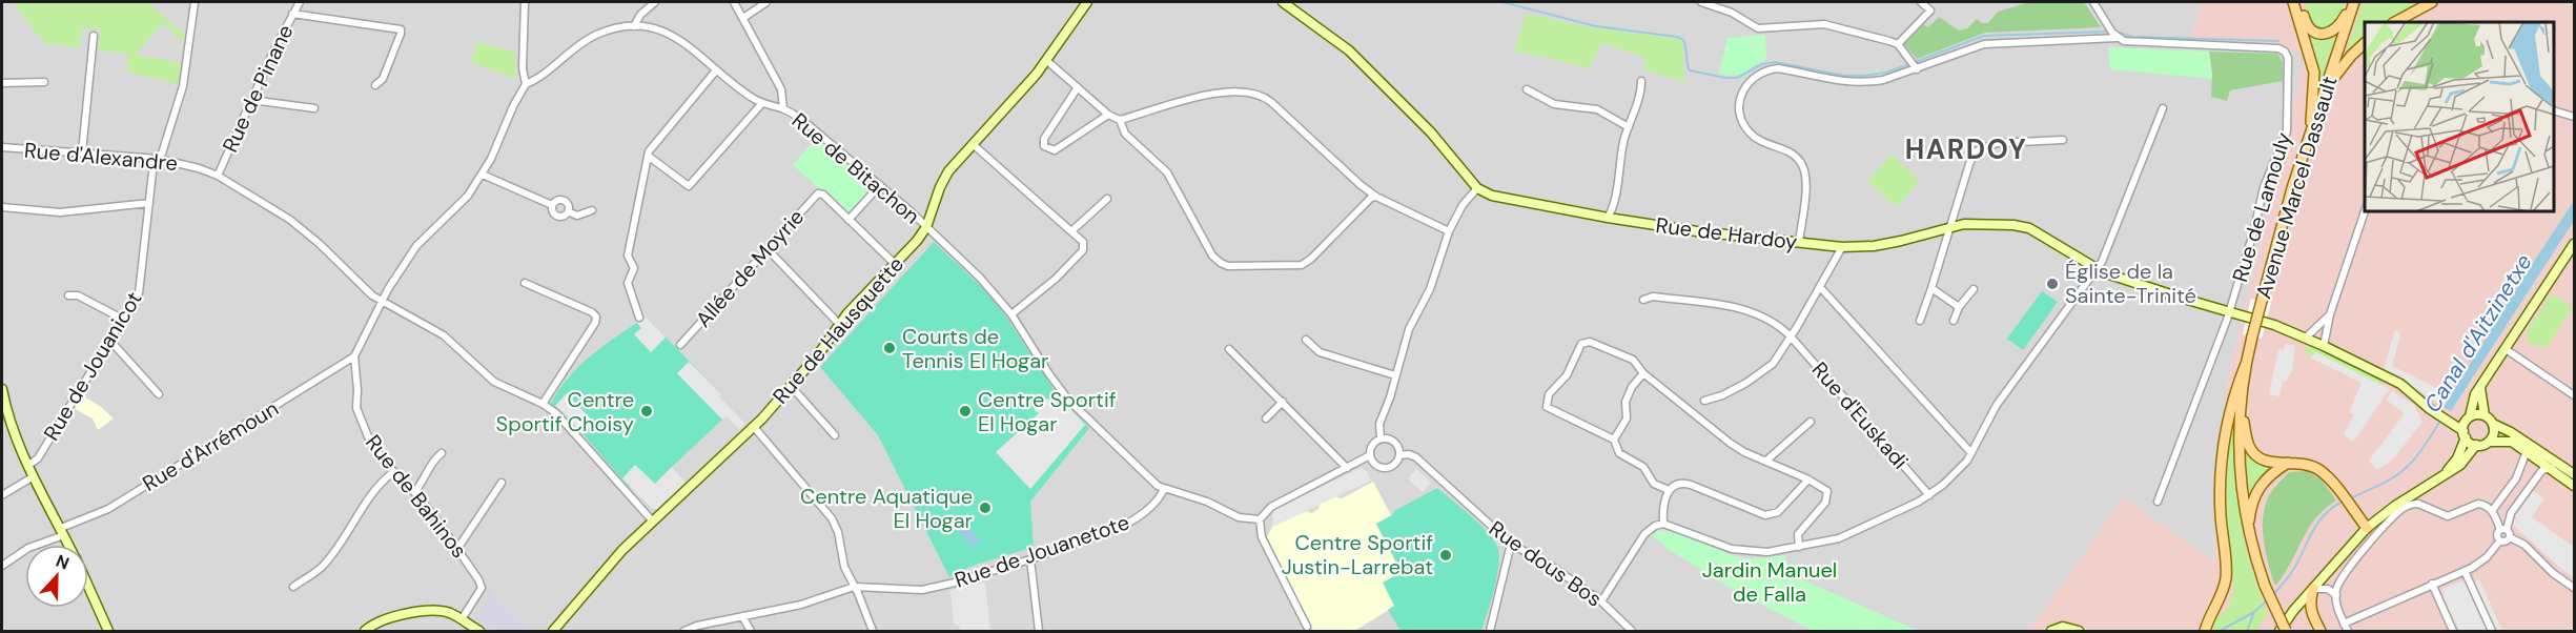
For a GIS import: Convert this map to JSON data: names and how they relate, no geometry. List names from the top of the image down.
{
  "streets": {
    "main road": ["Avenue Marcel Dassault"],
    "street": [
      "Rue de Pinane",
      "Rue d'Alexandre",
      "Rue de Bitachon",
      "Rue de Lamouly",
      "Rue de Hardoy",
      "Allée de Moyrie",
      "Rue de Hausquette",
      "Rue de Jouanicot",
      "Rue d'Euskadi",
      "Rue d'Arrémoun",
      "Rue de Bahinos",
      "Rue de Jouanetote",
      "Rue dous Bos"
    ]
  },
  "crossings": [
    ["Rue de Pinane", "Rue d'Alexandre"],
    ["Rue d'Alexandre", "Rue de Hausquette"],
    ["Rue d'Alexandre", "Rue de Jouanicot"],
    ["Rue d'Alexandre", "Rue de Bahinos"],
    ["Rue de Bitachon", "Rue de Hausquette"],
    ["Rue de Bitachon", "Rue de Bahinos"],
    ["Rue de Bitachon", "Rue de Jouanetote"],
    ["Rue de Lamouly", "Rue de Hardoy"],
    ["Rue d'Arrémoun", "Rue de Bahinos"]
  ],
  "districts": ["HARDOY"],
  "water": ["Canal d'Aitzinetxe"],
  "parks": ["Jardin Manuel de Falla"],
  "places": [
    "Église de la Sainte-Trinité",
    "Courts de Tennis El Hogar",
    "Centre Sportif Choisy",
    "Centre Sportif El Hogar",
    "Centre Aquatique El Hogar",
    "Centre Sportif Justin-Larrebat"
  ],
  "north": "top"
}
